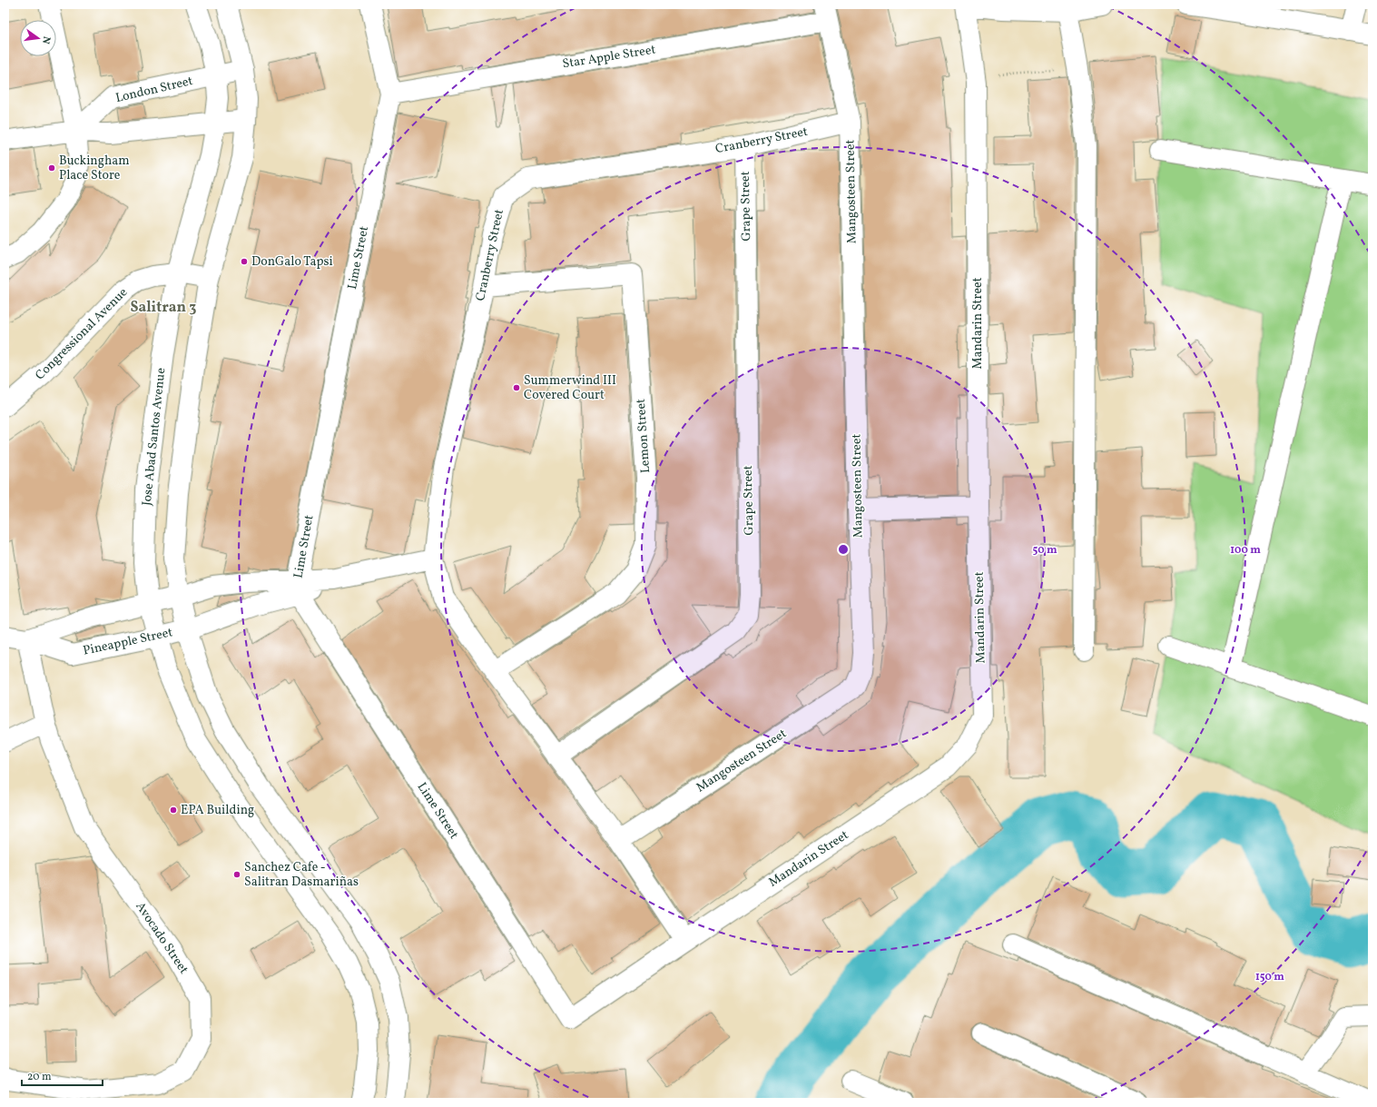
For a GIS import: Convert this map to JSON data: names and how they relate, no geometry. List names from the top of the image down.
{
  "streets": {
    "street": [
      "Star Apple Street",
      "London Street",
      "Cranberry Street",
      "Mangosteen Street",
      "Grape Street",
      "Lime Street",
      "Mandarin Street",
      "Congressional Avenue",
      "Lemon Street",
      "Jose Abad Santos Avenue",
      "Pineapple Street",
      "Avocado Street"
    ]
  },
  "crossings": [
    ["Star Apple Street", "Mangosteen Street"],
    ["Star Apple Street", "Lime Street"],
    ["London Street", "Jose Abad Santos Avenue"],
    ["Cranberry Street", "Mangosteen Street"],
    ["Cranberry Street", "Grape Street"],
    ["Cranberry Street", "Lemon Street"],
    ["Lime Street", "Mandarin Street"],
    ["Lime Street", "Pineapple Street"],
    ["Congressional Avenue", "Jose Abad Santos Avenue"],
    ["Jose Abad Santos Avenue", "Pineapple Street"],
    ["Pineapple Street", "Avocado Street"]
  ],
  "districts": ["Salitran 3"],
  "places": [
    "Buckingham Place Store",
    "DonGalo Tapsi",
    "Summerwind III Covered Court",
    "EPA Building",
    "Sanchez Cafe - Salitran Dasmariñas"
  ],
  "scale_bar": "20 m",
  "north": "right",
  "rings": ["50 m", "100 m", "150 m"]
}
